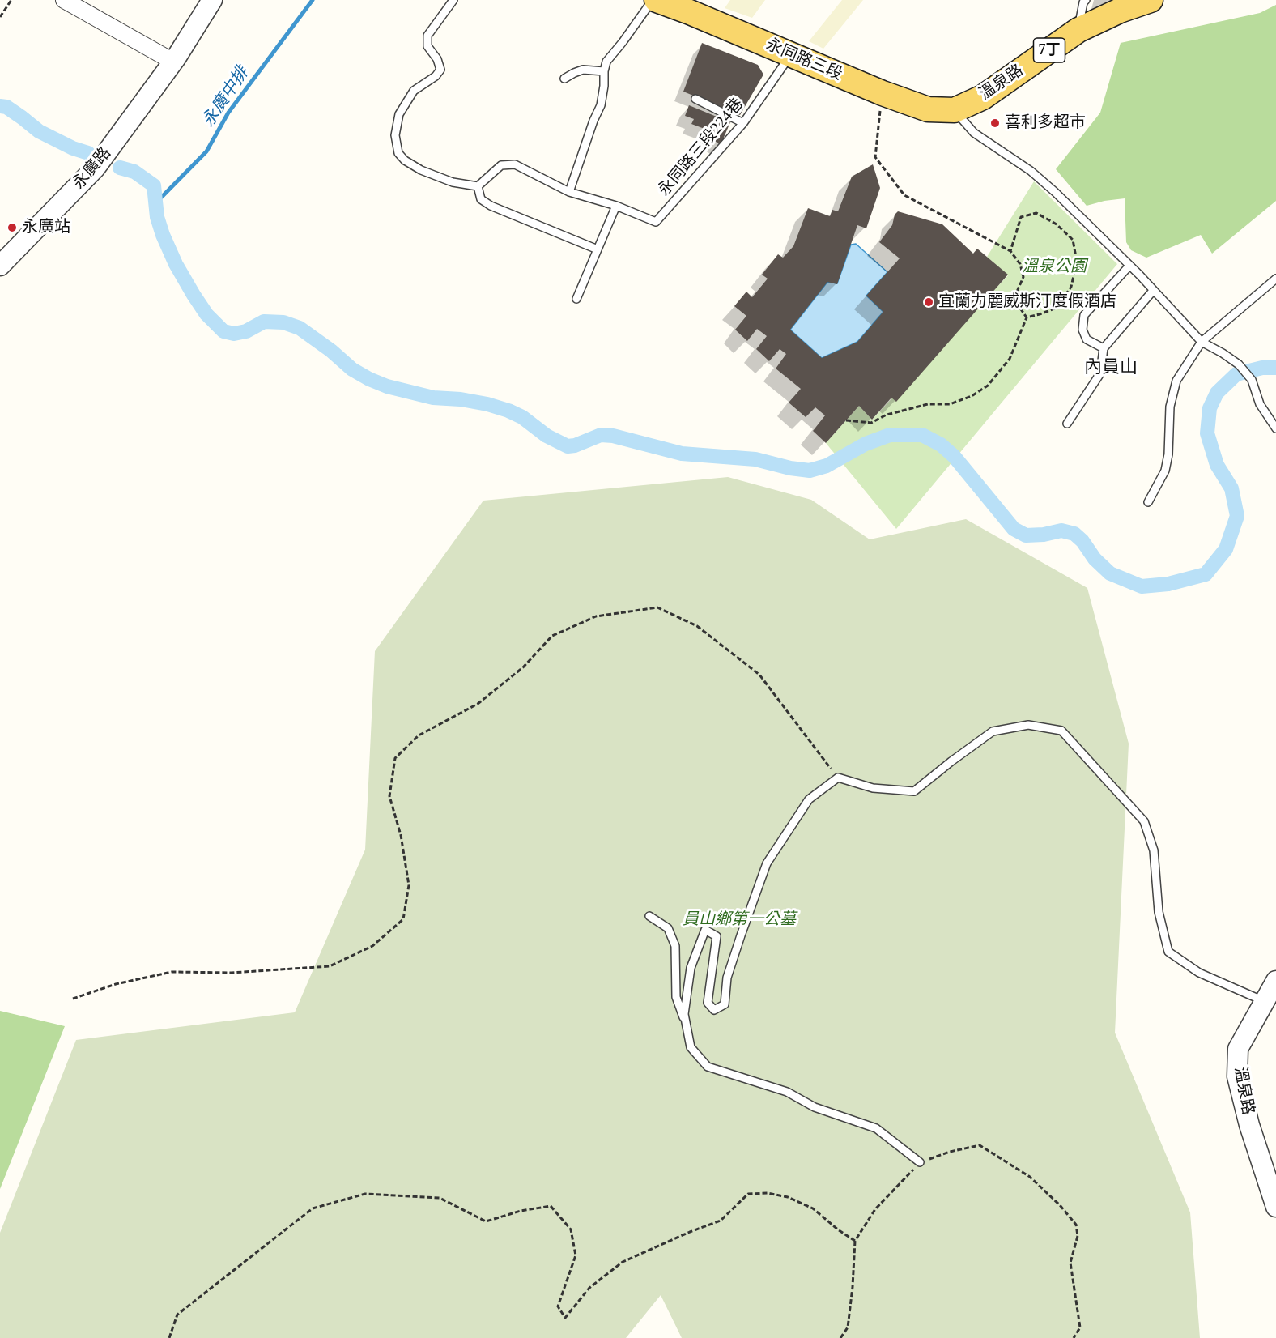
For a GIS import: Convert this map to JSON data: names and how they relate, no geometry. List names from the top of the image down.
{
  "streets": {
    "main road": ["7丁", "永同路三段", "溫泉路"],
    "street": ["永廣路"],
    "lane": ["永同路三段224巷"]
  },
  "crossings": [
    ["永同路三段", "溫泉路"],
    ["永同路三段", "永同路三段224巷"]
  ],
  "districts": ["內員山"],
  "water": ["永廣中排"],
  "parks": ["溫泉公園", "員山鄉第一公墓"],
  "places": ["喜利多超市", "永廣站", "宜蘭力麗威斯汀度假酒店"]
}
